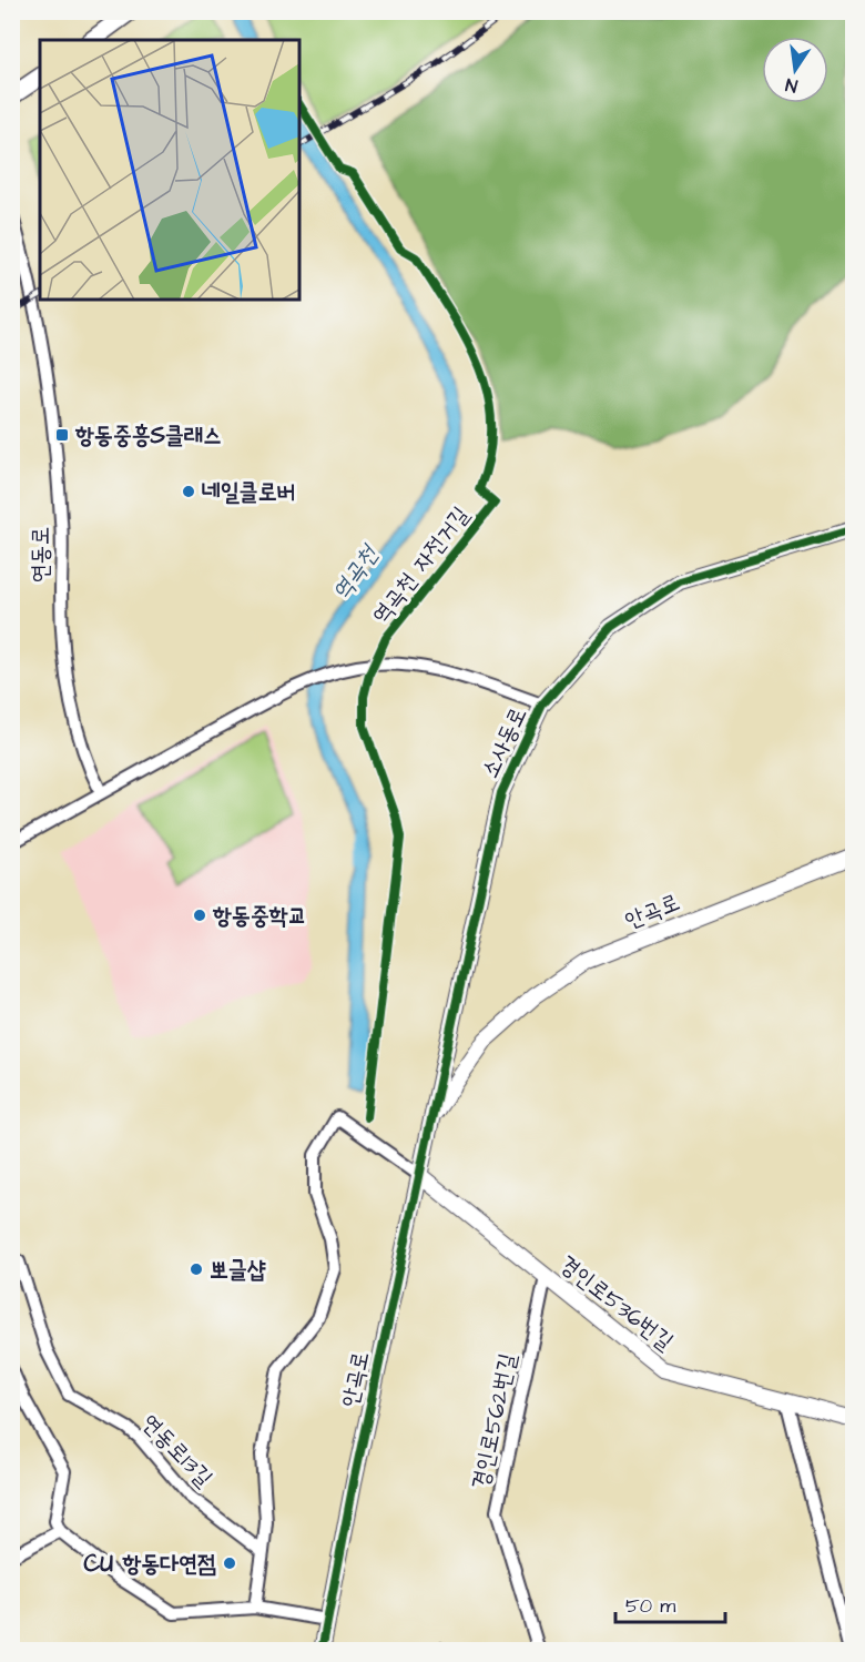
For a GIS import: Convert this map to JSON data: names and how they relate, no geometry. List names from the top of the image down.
{
  "streets": {
    "street": [
      "연동로",
      "소사동로",
      "안곡로",
      "경인로536번길",
      "경인로562번길",
      "연동로13길"
    ],
    "cycle path": ["역곡천 자전거길"]
  },
  "crossings": [
    ["소사동로", "안곡로"],
    ["안곡로", "경인로536번길"],
    ["경인로536번길", "경인로562번길"]
  ],
  "water": ["역곡천"],
  "places": {
    "transit": ["항동중흥S클래스"],
    "other": [
      "네일클로버",
      "항동중학교",
      "뽀글샵",
      "CU 항동다연점"
    ]
  },
  "scale_bar": "50 m",
  "north": "bottom"
}
